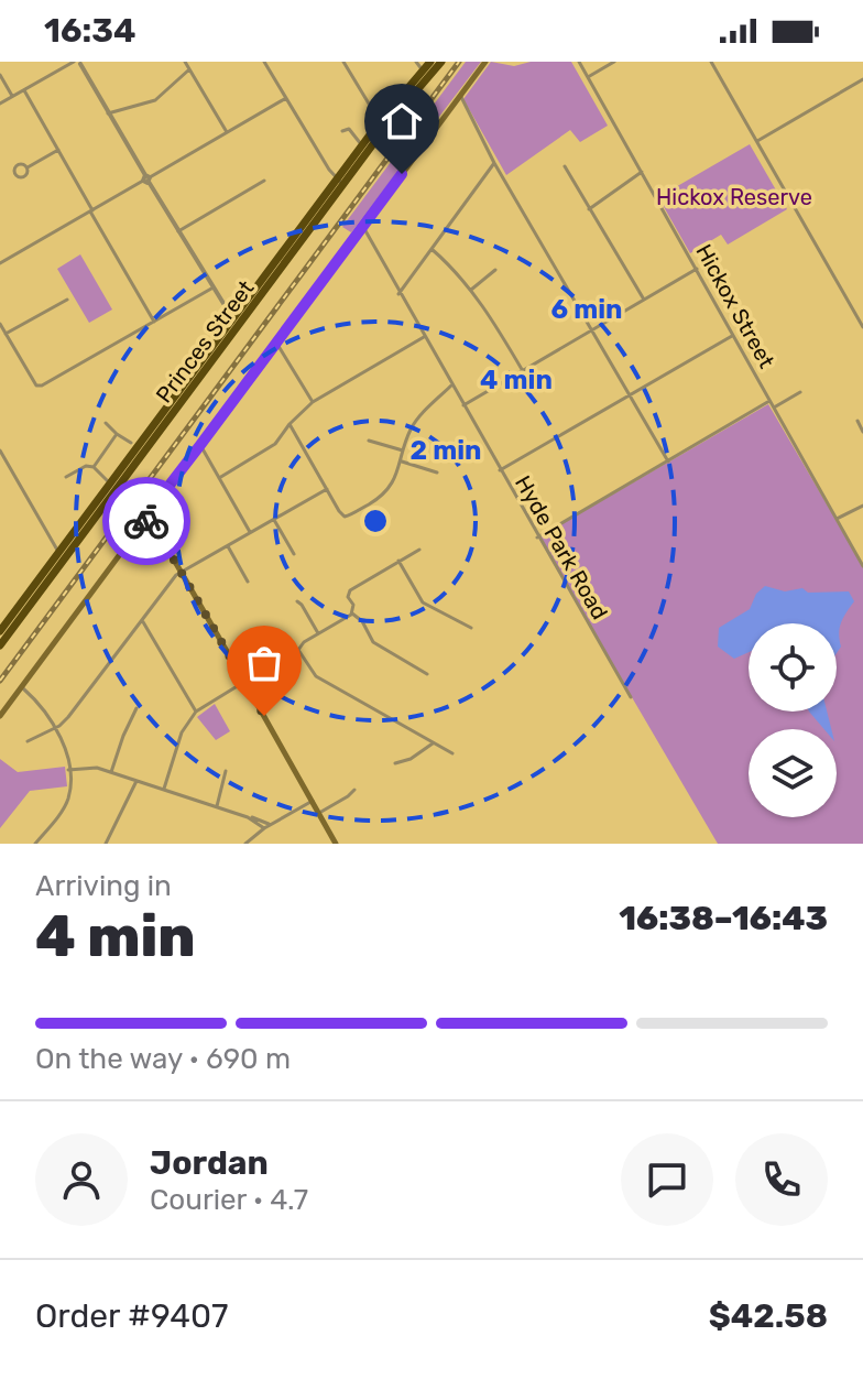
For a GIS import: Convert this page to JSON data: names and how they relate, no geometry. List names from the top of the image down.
{
  "streets": {
    "highway": ["Princes Street"],
    "street": ["Hickox Street", "Hyde Park Road"]
  },
  "parks": ["Hickox Reserve"],
  "page": {
    "status": "16:34",
    "heading": ["4 min", "Arriving in", "16:38–16:43"],
    "panel": [
      "Jordan",
      "Courier · 4.7",
      "Order #9407",
      "$42.58"
    ],
    "bar": "On the way · 690 m"
  },
  "rings": ["6 min", "4 min", "2 min"]
}
